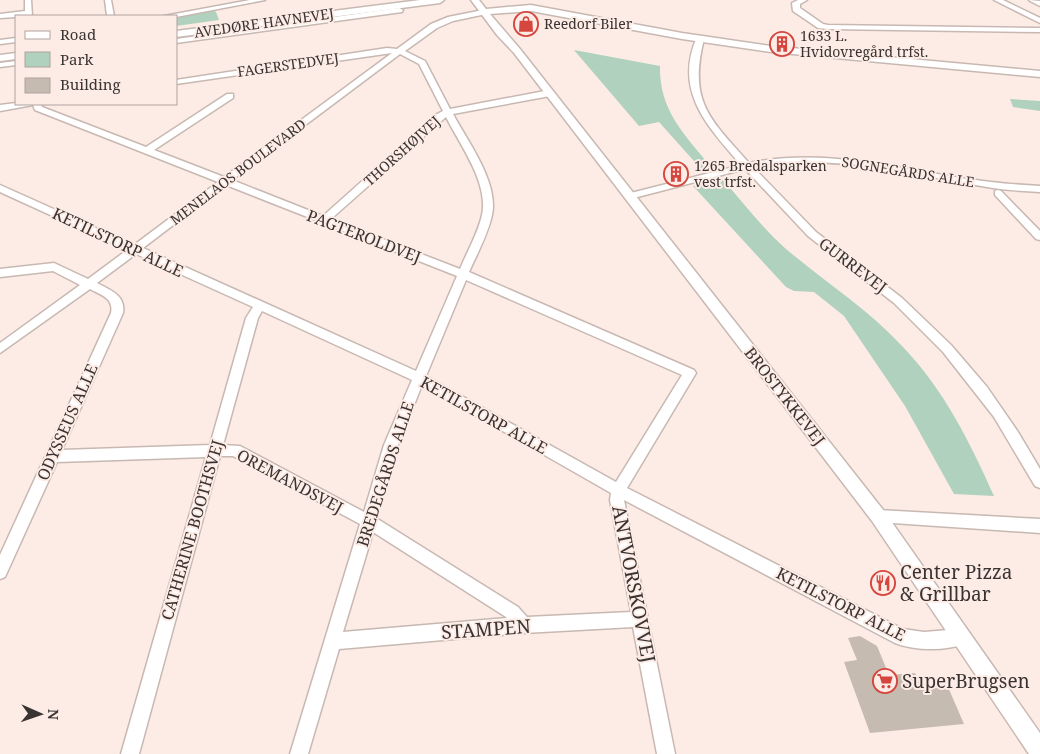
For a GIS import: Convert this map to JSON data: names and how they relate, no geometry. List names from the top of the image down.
{
  "streets": {
    "street": [
      "AVEDØRE HAVNEVEJ",
      "FAGERSTEDVEJ",
      "THORSHØJVEJ",
      "MENELAOS BOULEVARD",
      "SOGNEGÅRDS ALLE",
      "PAGTEROLDVEJ",
      "KETILSTORP ALLE",
      "GURREVEJ",
      "BROSTYKKEVEJ",
      "ODYSSEUS ALLE",
      "BREDEGÅRDS ALLE",
      "OREMANDSVEJ",
      "CATHERINE BOOTHSVEJ",
      "ANTVORSKOVVEJ",
      "STAMPEN"
    ]
  },
  "crossings": [
    ["FAGERSTEDVEJ", "MENELAOS BOULEVARD"],
    ["FAGERSTEDVEJ", "BREDEGÅRDS ALLE"],
    ["THORSHØJVEJ", "PAGTEROLDVEJ"],
    ["THORSHØJVEJ", "BROSTYKKEVEJ"],
    ["THORSHØJVEJ", "BREDEGÅRDS ALLE"],
    ["MENELAOS BOULEVARD", "PAGTEROLDVEJ"],
    ["MENELAOS BOULEVARD", "KETILSTORP ALLE"],
    ["MENELAOS BOULEVARD", "BROSTYKKEVEJ"],
    ["MENELAOS BOULEVARD", "ODYSSEUS ALLE"],
    ["MENELAOS BOULEVARD", "BREDEGÅRDS ALLE"],
    ["SOGNEGÅRDS ALLE", "GURREVEJ"],
    ["SOGNEGÅRDS ALLE", "BROSTYKKEVEJ"],
    ["PAGTEROLDVEJ", "BREDEGÅRDS ALLE"],
    ["PAGTEROLDVEJ", "ANTVORSKOVVEJ"],
    ["KETILSTORP ALLE", "BROSTYKKEVEJ"],
    ["KETILSTORP ALLE", "BREDEGÅRDS ALLE"],
    ["KETILSTORP ALLE", "CATHERINE BOOTHSVEJ"],
    ["KETILSTORP ALLE", "ANTVORSKOVVEJ"],
    ["ODYSSEUS ALLE", "OREMANDSVEJ"],
    ["BREDEGÅRDS ALLE", "OREMANDSVEJ"],
    ["BREDEGÅRDS ALLE", "STAMPEN"],
    ["OREMANDSVEJ", "CATHERINE BOOTHSVEJ"],
    ["OREMANDSVEJ", "STAMPEN"],
    ["ANTVORSKOVVEJ", "STAMPEN"]
  ],
  "places": {
    "shop": ["Reedorf Biler"],
    "building": ["1633 L. Hvidovregård trfst.", "1265 Bredalsparken vest trfst."],
    "restaurant": ["Center Pizza & Grillbar"],
    "supermarket": ["SuperBrugsen"]
  },
  "legend": ["Road", "Park", "Building"],
  "north": "right"
}
